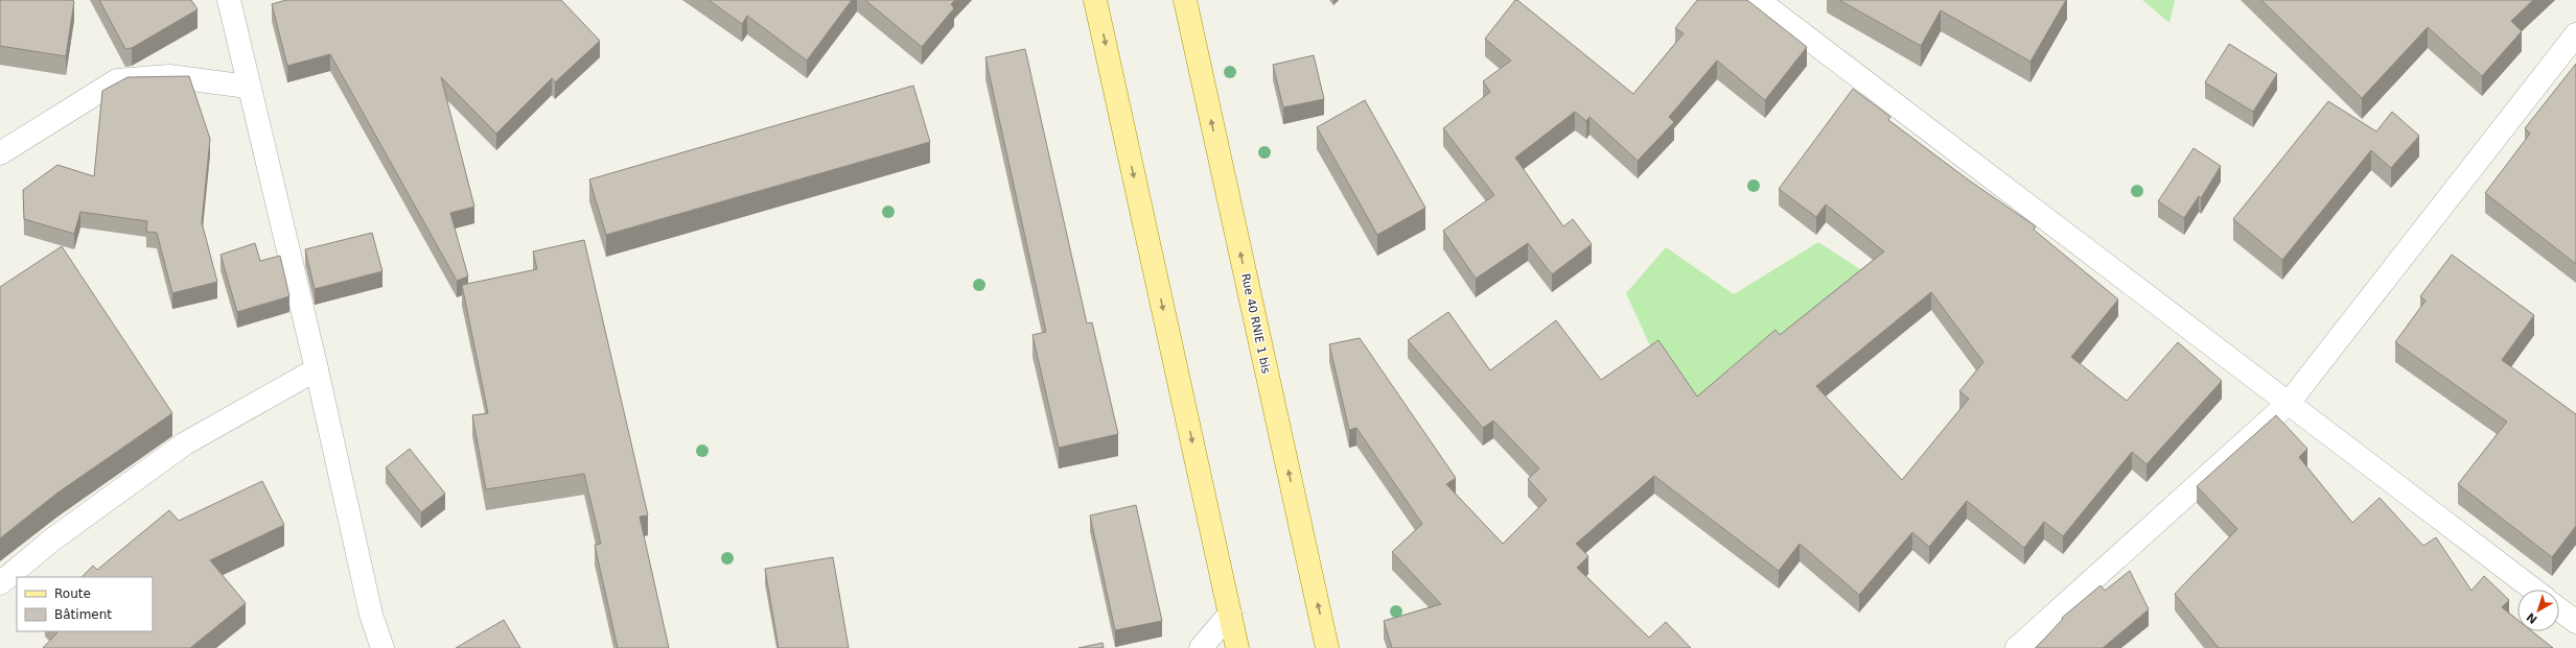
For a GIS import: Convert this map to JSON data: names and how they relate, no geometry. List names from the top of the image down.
{
  "streets": {
    "main road": ["Rue 40 RNIE 1 bis"]
  },
  "legend": ["Route", "Bâtiment"],
  "north": "bottom left"
}
